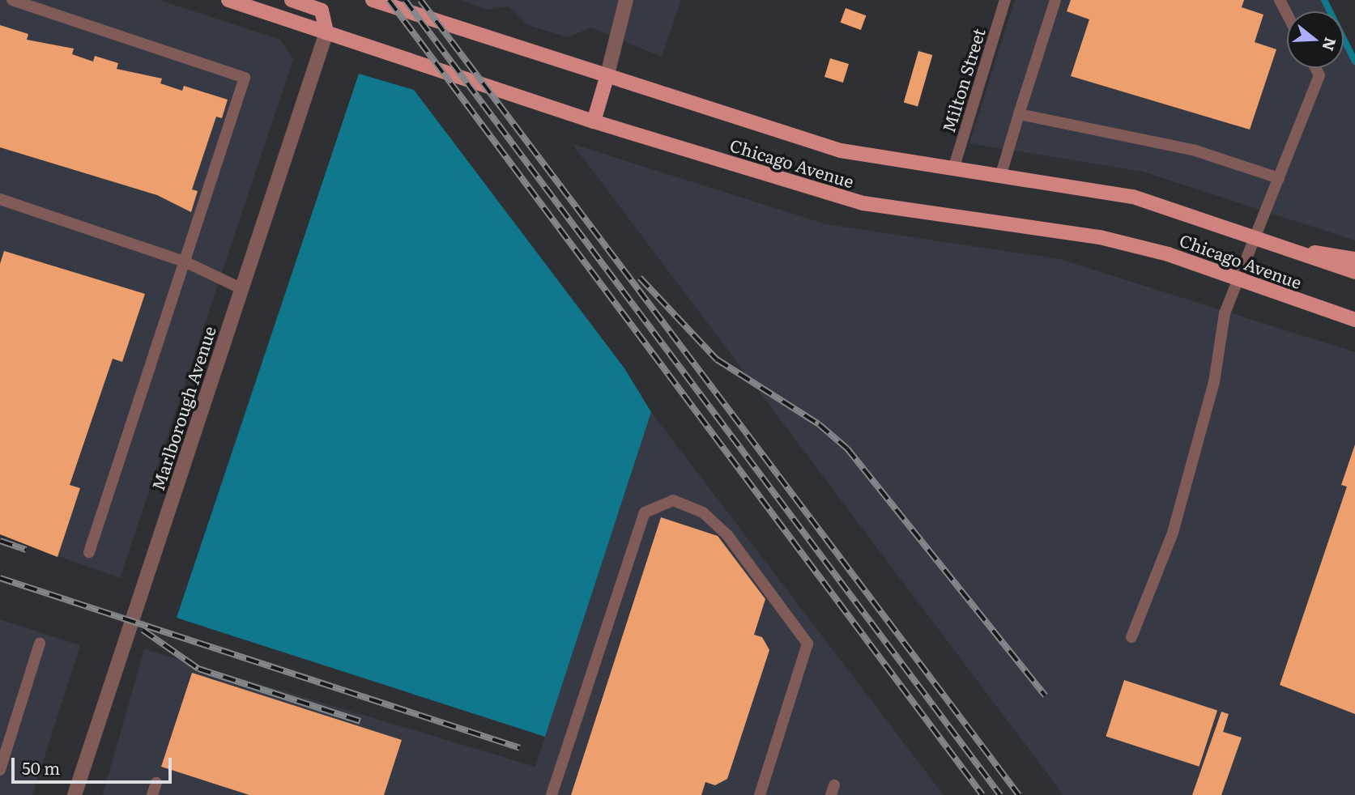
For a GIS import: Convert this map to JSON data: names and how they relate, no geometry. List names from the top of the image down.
{
  "streets": {
    "main road": ["Chicago Avenue"],
    "street": ["Marlborough Avenue"],
    "lane": ["Milton Street"]
  },
  "crossings": [
    ["Milton Street", "Chicago Avenue"],
    ["Chicago Avenue", "Marlborough Avenue"]
  ],
  "scale_bar": "50 m",
  "north": "right"
}
